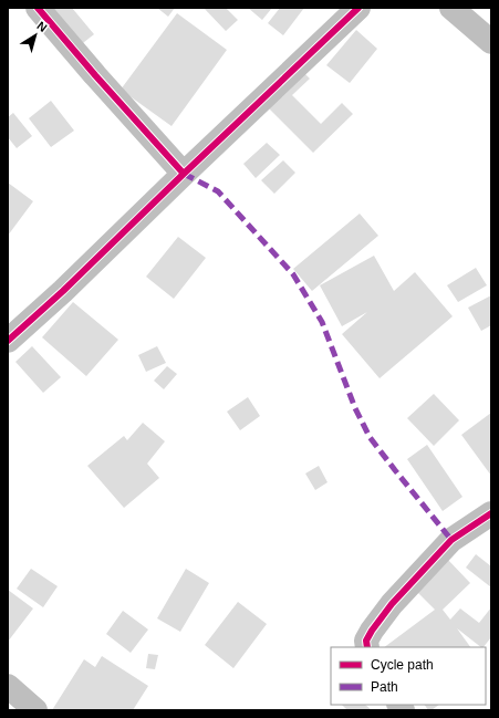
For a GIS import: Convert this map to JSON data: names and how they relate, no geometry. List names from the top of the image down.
{
  "legend": ["Cycle path", "Path"],
  "north": "top right"
}
